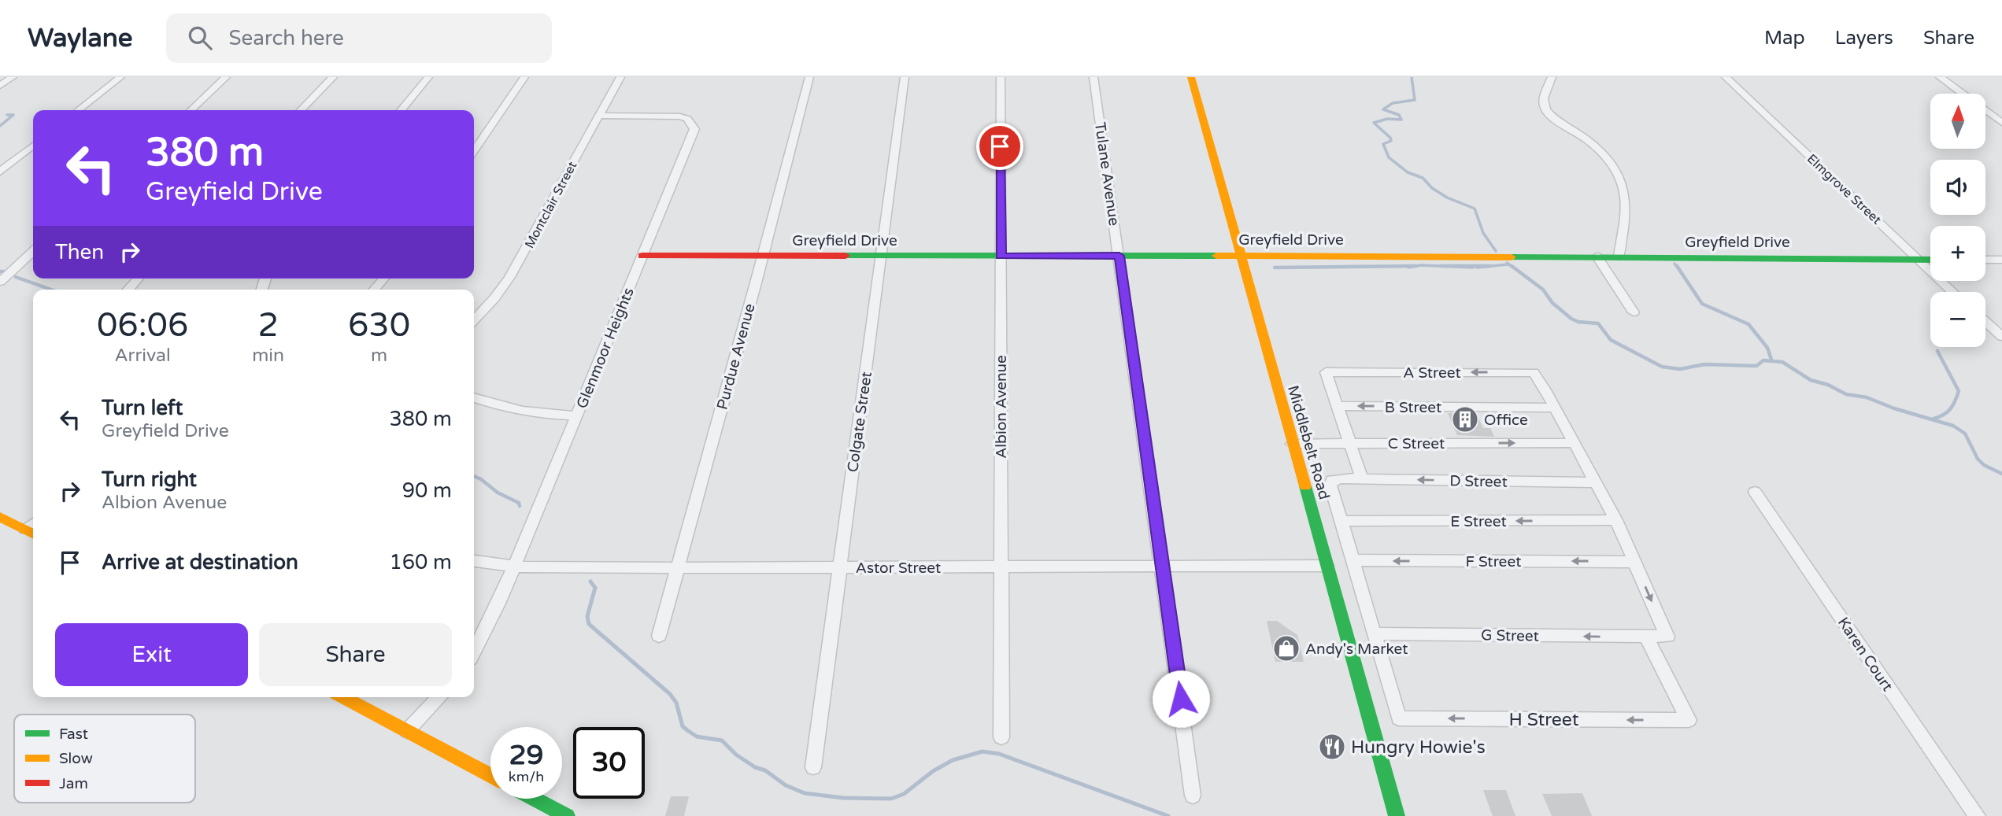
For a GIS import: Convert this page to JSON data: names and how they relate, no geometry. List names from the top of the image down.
{
  "streets": {
    "street": [
      "Tulane Avenue",
      "Elmgrove Street",
      "Montclair Street",
      "Greyfield Drive",
      "Glenmoor Heights",
      "Purdue Avenue",
      "A Street",
      "Albion Avenue",
      "B Street",
      "Colgate Street",
      "Middlebelt Road",
      "C Street",
      "D Street",
      "E Street",
      "F Street",
      "Astor Street",
      "G Street",
      "Karen Court",
      "H Street"
    ]
  },
  "crossings": [
    ["Tulane Avenue", "Greyfield Drive"],
    ["Tulane Avenue", "Astor Street"],
    ["Elmgrove Street", "Greyfield Drive"],
    ["Montclair Street", "Glenmoor Heights"],
    ["Greyfield Drive", "Glenmoor Heights"],
    ["Greyfield Drive", "Purdue Avenue"],
    ["Greyfield Drive", "Albion Avenue"],
    ["Greyfield Drive", "Colgate Street"],
    ["Greyfield Drive", "Middlebelt Road"],
    ["Glenmoor Heights", "Astor Street"],
    ["Purdue Avenue", "Astor Street"],
    ["A Street", "B Street"],
    ["A Street", "C Street"],
    ["A Street", "D Street"],
    ["Albion Avenue", "Astor Street"],
    ["Colgate Street", "Astor Street"],
    ["Middlebelt Road", "C Street"],
    ["Middlebelt Road", "Astor Street"],
    ["D Street", "E Street"],
    ["G Street", "H Street"]
  ],
  "one_way": [
    "B Street",
    "C Street",
    "D Street",
    "E Street",
    "F Street",
    "G Street"
  ],
  "places": {
    "building": ["Office"],
    "shop": ["Andy's Market"],
    "restaurant": ["Hungry Howie's"]
  },
  "legend": ["Fast", "Slow", "Jam"],
  "north": "top",
  "page": {
    "header": "Waylane",
    "search": "Search here",
    "nav": ["Map", "Layers", "Share"],
    "map_buttons": ["+", "−"],
    "turn": ["380 m", "Greyfield Drive"],
    "then": "Then",
    "eta": [
      "06:06",
      "Arrival",
      "2",
      "min",
      "630",
      "m"
    ],
    "list": [
      {
        "name": "Turn left",
        "note": "Greyfield Drive",
        "value": "380 m"
      },
      {
        "name": "Turn right",
        "note": "Albion Avenue",
        "value": "90 m"
      },
      {
        "name": "Arrive at destination",
        "value": "160 m"
      }
    ],
    "buttons": ["Exit", "Share"],
    "speed": "29 km/h",
    "limit": "30"
  }
}
